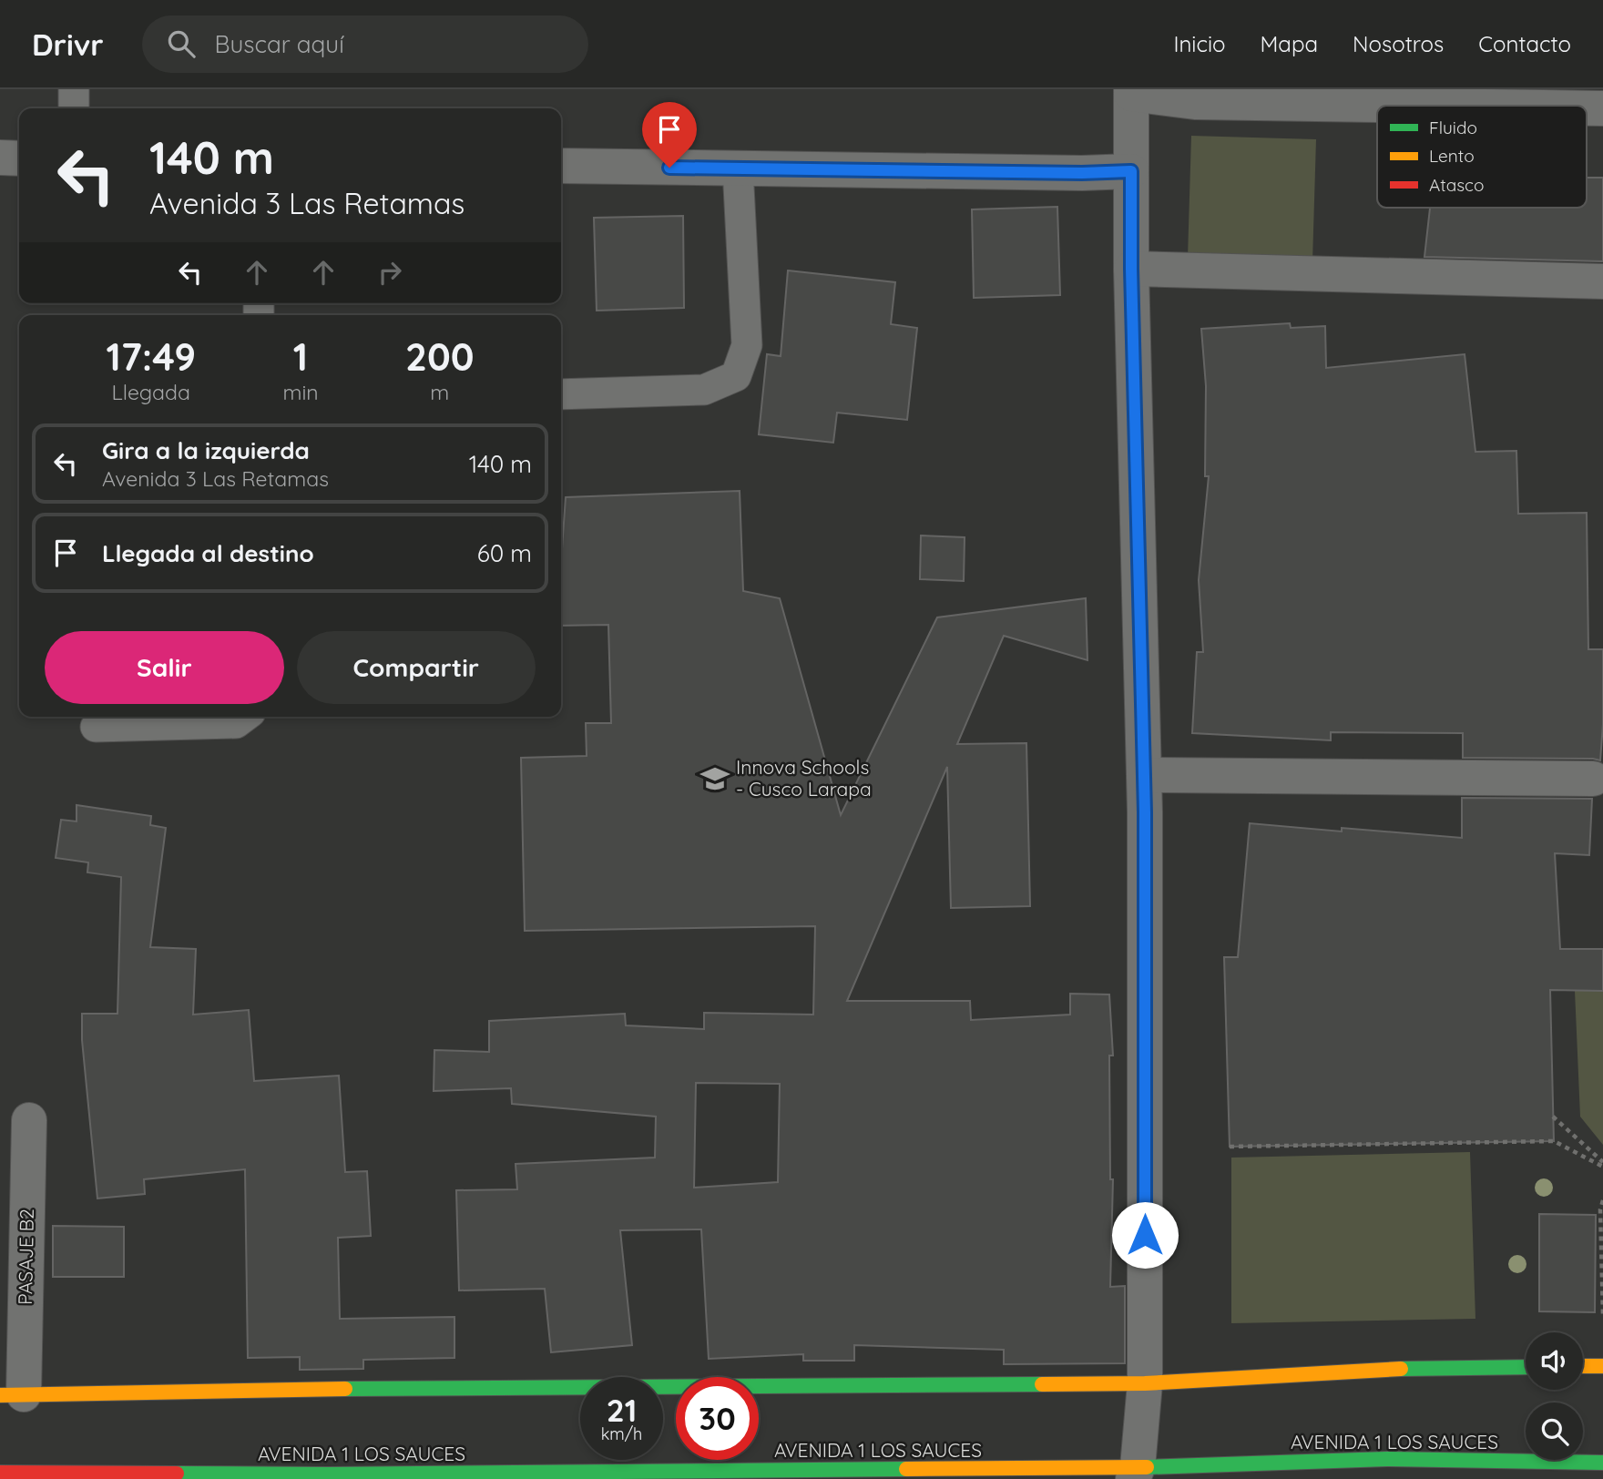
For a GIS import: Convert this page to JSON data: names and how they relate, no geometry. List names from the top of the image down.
{
  "streets": {
    "street": ["PASAJE B2", "AVENIDA 1 LOS SAUCES"]
  },
  "places": {
    "school or university": ["Innova Schools - Cusco Larapa"]
  },
  "legend": ["Fluido", "Lento", "Atasco"],
  "page": {
    "header": "Drivr",
    "search": "Buscar aquí",
    "nav": [
      "Inicio",
      "Mapa",
      "Nosotros",
      "Contacto"
    ],
    "turn": ["140 m", "Avenida 3 Las Retamas"],
    "eta": [
      "17:49",
      "Llegada",
      "1",
      "min",
      "200",
      "m"
    ],
    "list": [
      {
        "name": "Gira a la izquierda",
        "note": "Avenida 3 Las Retamas",
        "value": "140 m"
      },
      {
        "name": "Llegada al destino",
        "value": "60 m"
      }
    ],
    "buttons": ["Salir", "Compartir"],
    "speed": "21 km/h",
    "limit": "30"
  }
}
